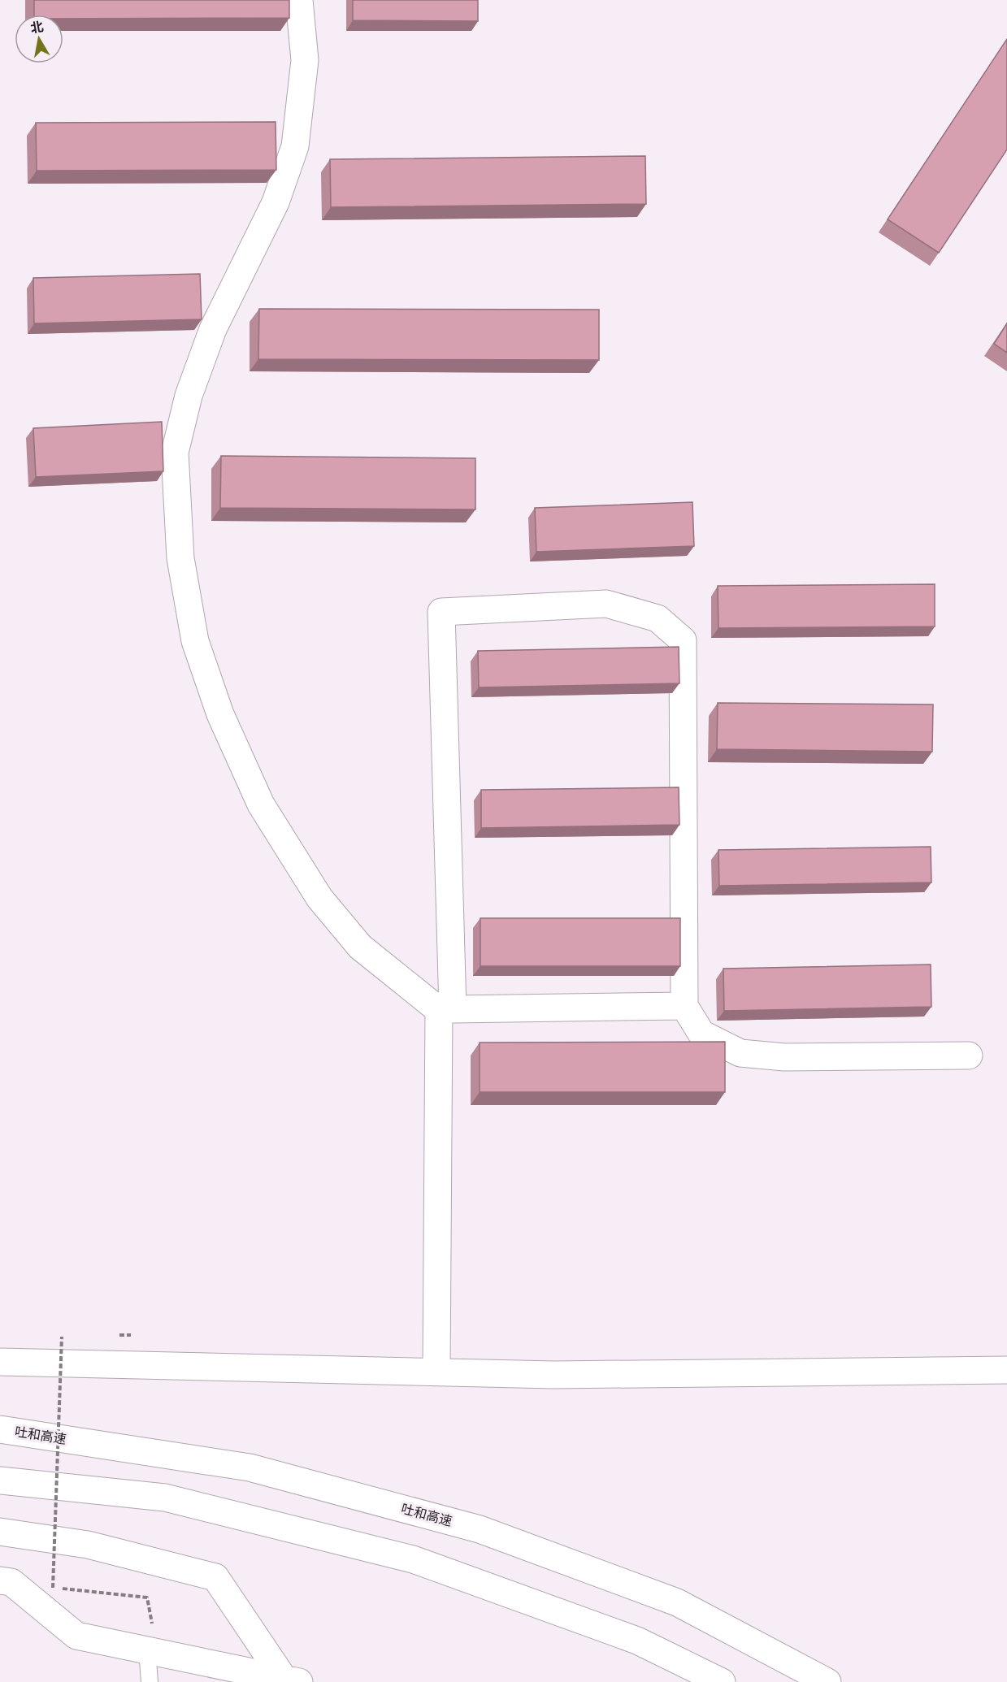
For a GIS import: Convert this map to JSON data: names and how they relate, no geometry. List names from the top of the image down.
{
  "streets": {
    "main road": ["吐和高速"]
  },
  "north": "top"
}
